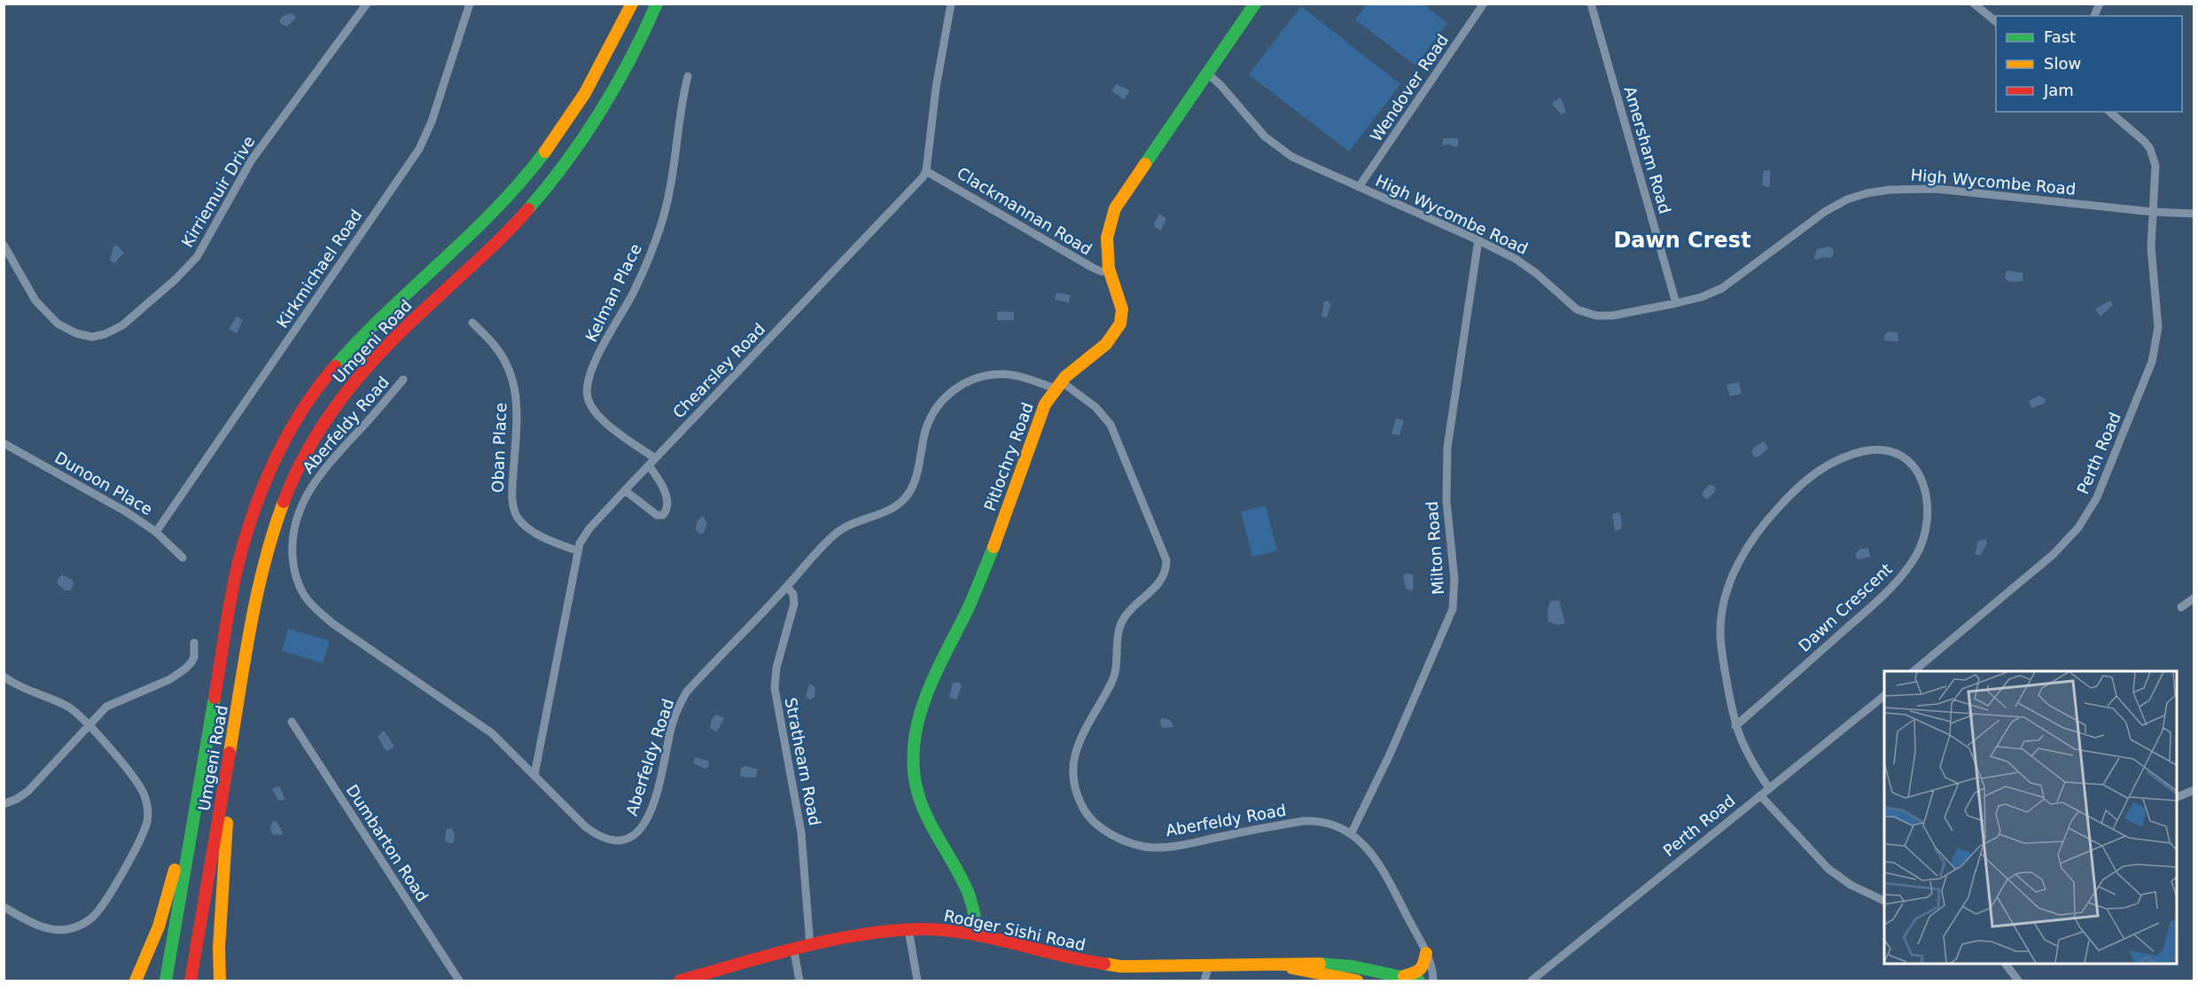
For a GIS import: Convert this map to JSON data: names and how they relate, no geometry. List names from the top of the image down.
{
  "streets": {
    "main road": ["Umgeni Road", "Pitlochry Road", "Rodger Sishi Road"],
    "street": [
      "Wendover Road",
      "Amersham Road",
      "High Wycombe Road",
      "Kirriemuir Drive",
      "Clackmannan Road",
      "Kirkmichael Road",
      "Kelman Place",
      "Chearsley Road",
      "Aberfeldy Road",
      "Oban Place",
      "Perth Road",
      "Dunoon Place",
      "Milton Road",
      "Dawn Crescent",
      "Strathearn Road",
      "Dumbarton Road"
    ]
  },
  "crossings": [
    ["Wendover Road", "High Wycombe Road"],
    ["Amersham Road", "High Wycombe Road"],
    ["High Wycombe Road", "Perth Road"],
    ["High Wycombe Road", "Pitlochry Road"],
    ["High Wycombe Road", "Milton Road"],
    ["Clackmannan Road", "Chearsley Road"],
    ["Clackmannan Road", "Pitlochry Road"],
    ["Kirkmichael Road", "Dunoon Place"],
    ["Kelman Place", "Chearsley Road"],
    ["Chearsley Road", "Aberfeldy Road"],
    ["Chearsley Road", "Oban Place"],
    ["Aberfeldy Road", "Pitlochry Road"],
    ["Aberfeldy Road", "Milton Road"],
    ["Aberfeldy Road", "Strathearn Road"],
    ["Perth Road", "Dawn Crescent"],
    ["Pitlochry Road", "Rodger Sishi Road"],
    ["Strathearn Road", "Rodger Sishi Road"]
  ],
  "districts": ["Dawn Crest"],
  "legend": ["Fast", "Slow", "Jam"]
}
